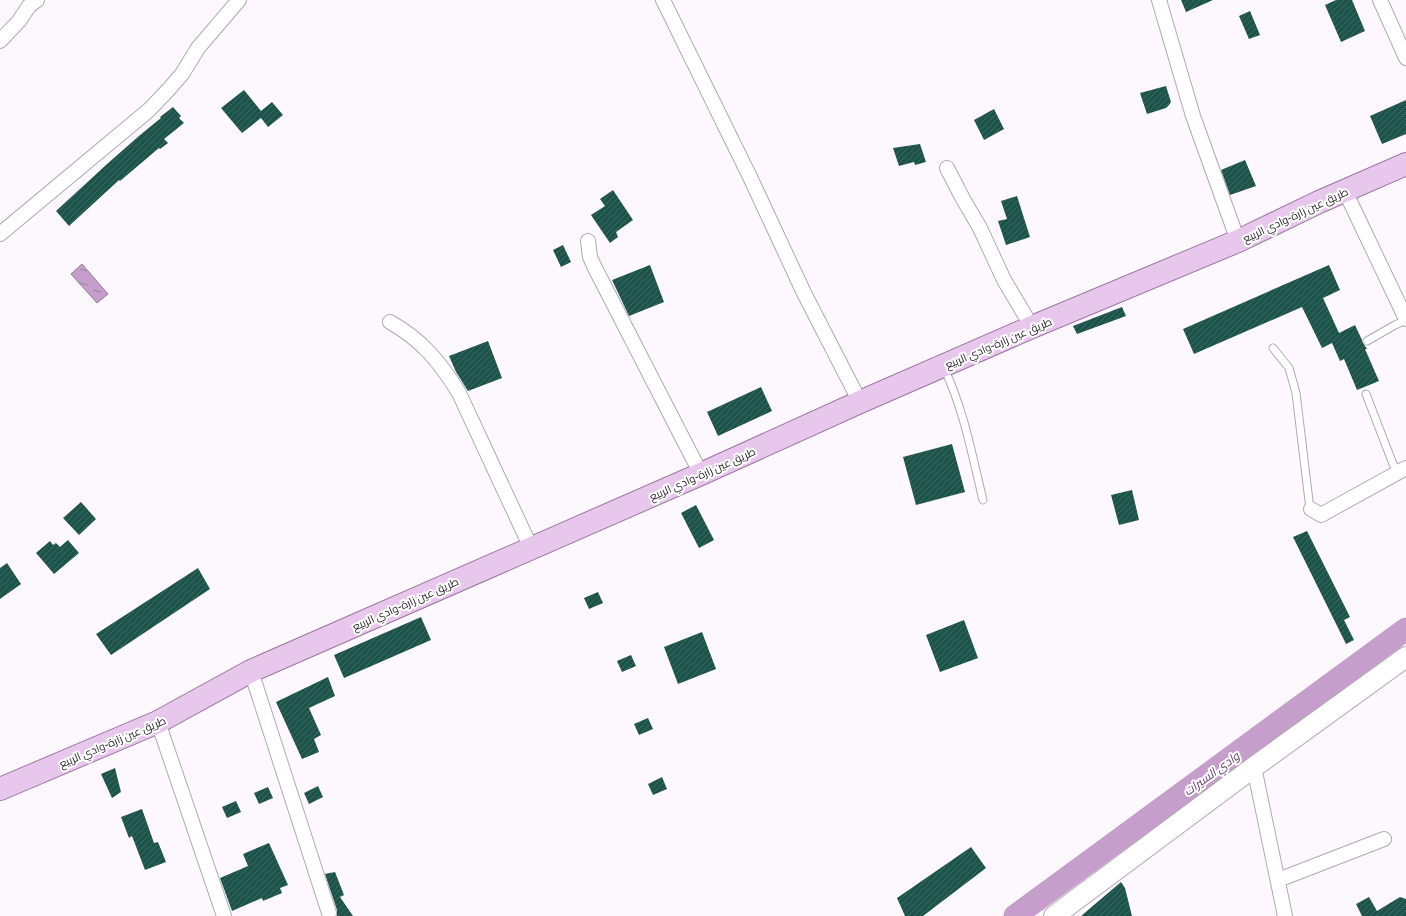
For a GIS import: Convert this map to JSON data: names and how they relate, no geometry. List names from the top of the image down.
{
  "streets": {
    "main road": ["طريق عين زارة-وادي الربيع"]
  },
  "water": ["وادي السيرات"]
}
